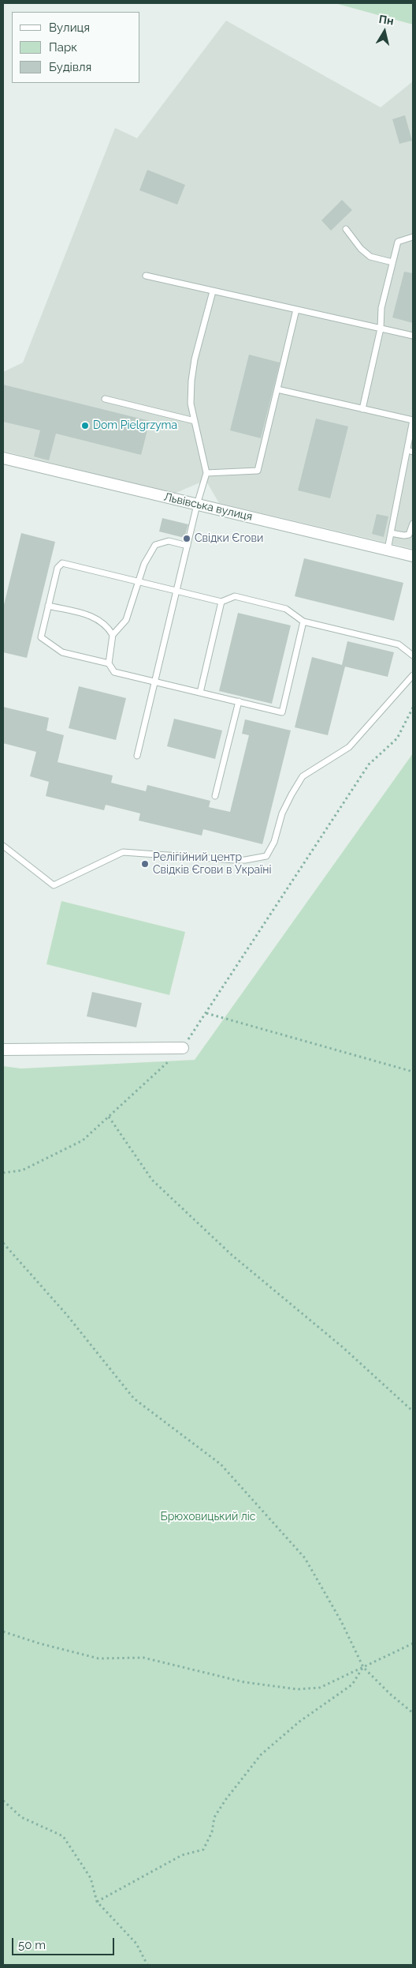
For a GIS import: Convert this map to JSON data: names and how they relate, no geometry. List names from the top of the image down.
{
  "streets": {
    "street": ["Львівська вулиця"]
  },
  "parks": ["Брюховицький ліс"],
  "places": ["Dom Pielgrzyma", "Свідки Єгови", "Релігійний центр Свідків Єгови в Україні"],
  "legend": ["Вулиця", "Парк", "Будівля"],
  "scale_bar": "50 m",
  "north": "top"
}
